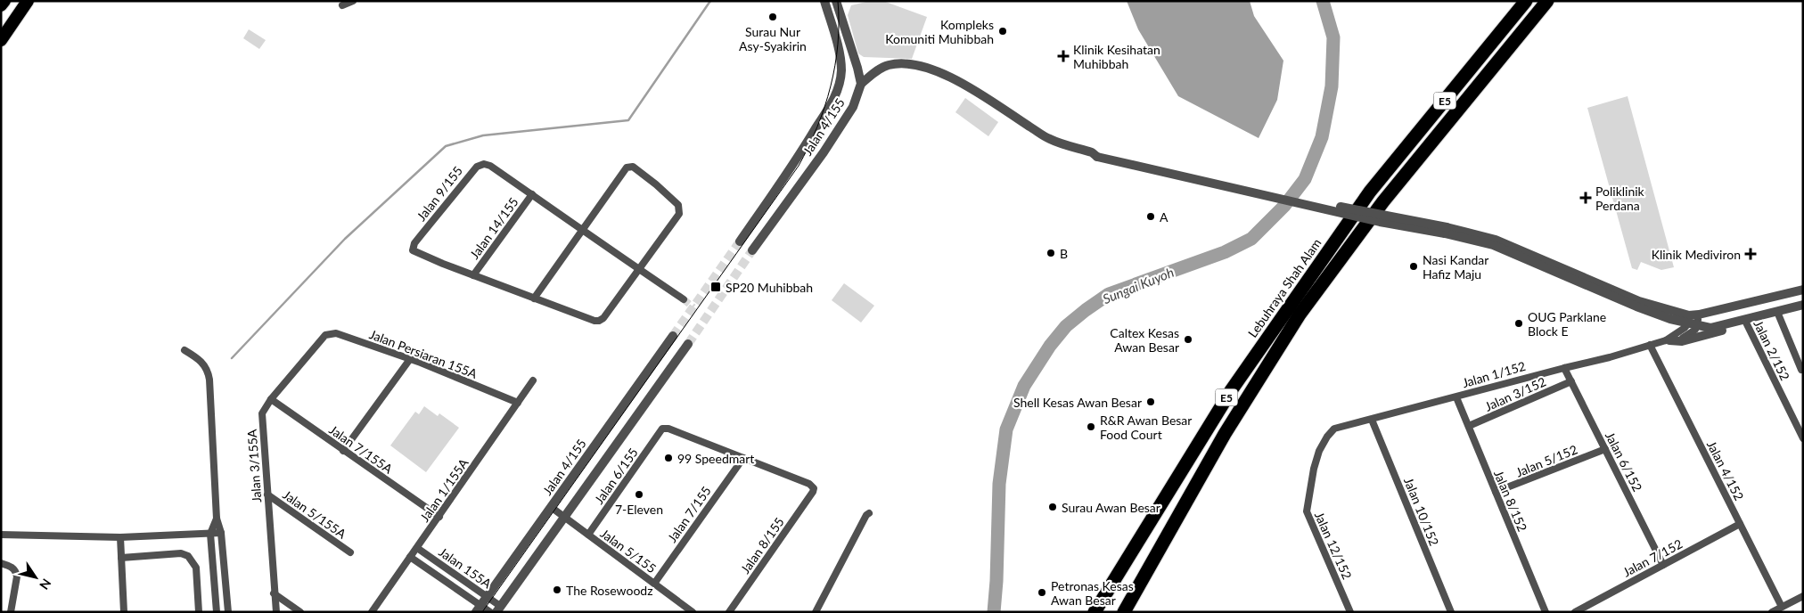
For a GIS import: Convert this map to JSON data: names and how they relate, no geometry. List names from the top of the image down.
{
  "streets": {
    "highway": ["E5", "Lebuhraya Shah Alam"],
    "street": [
      "Jalan 4/155",
      "Jalan 9/155",
      "Jalan 14/155",
      "Jalan 2/152",
      "Jalan Persiaran 155A",
      "Jalan 1/152",
      "Jalan 3/152",
      "Jalan 7/155A",
      "Jalan 5/152",
      "Jalan 6/152",
      "Jalan 3/155A",
      "Jalan 4/152",
      "Jalan 6/155",
      "Jalan 1/155A",
      "Jalan 8/152",
      "Jalan 10/152",
      "Jalan 5/155A",
      "Jalan 7/155",
      "Jalan 8/155",
      "Jalan 12/152",
      "Jalan 5/155",
      "Jalan 7/152",
      "Jalan 155A"
    ]
  },
  "crossings": [
    ["Jalan 4/155", "Jalan 5/155"],
    ["Jalan 4/155", "Jalan 155A"],
    ["Jalan 9/155", "Jalan 14/155"],
    ["Jalan Persiaran 155A", "Jalan 3/155A"],
    ["Jalan Persiaran 155A", "Jalan 1/155A"],
    ["Jalan 1/152", "Jalan 6/152"],
    ["Jalan 1/152", "Jalan 4/152"],
    ["Jalan 1/152", "Jalan 8/152"],
    ["Jalan 1/152", "Jalan 10/152"],
    ["Jalan 1/152", "Jalan 12/152"],
    ["Jalan 3/152", "Jalan 6/152"],
    ["Jalan 3/152", "Jalan 8/152"],
    ["Jalan 7/155A", "Jalan 3/155A"],
    ["Jalan 7/155A", "Jalan 1/155A"],
    ["Jalan 5/152", "Jalan 6/152"],
    ["Jalan 5/152", "Jalan 8/152"],
    ["Jalan 6/152", "Jalan 7/152"],
    ["Jalan 3/155A", "Jalan 5/155A"],
    ["Jalan 4/152", "Jalan 7/152"],
    ["Jalan 6/155", "Jalan 7/155"],
    ["Jalan 6/155", "Jalan 8/155"],
    ["Jalan 6/155", "Jalan 5/155"],
    ["Jalan 1/155A", "Jalan 155A"],
    ["Jalan 7/155", "Jalan 8/155"],
    ["Jalan 7/155", "Jalan 5/155"]
  ],
  "water": ["Sungai Kuyoh"],
  "places": {
    "other": [
      "Surau Nur Asy-Syakirin",
      "Kompleks Komuniti Muhibbah",
      "A",
      "B",
      "Nasi Kandar Hafiz Maju",
      "OUG Parklane Block E",
      "Caltex Kesas Awan Besar",
      "Shell Kesas Awan Besar",
      "R&R Awan Besar Food Court",
      "99 Speedmart",
      "7-Eleven",
      "Surau Awan Besar",
      "The Rosewoodz",
      "Petronas Kesas Awan Besar"
    ],
    "health": ["Klinik Kesihatan Muhibbah", "Poliklinik Perdana", "Klinik Mediviron"],
    "transit": ["SP20 Muhibbah"]
  },
  "north": "bottom right"
}
